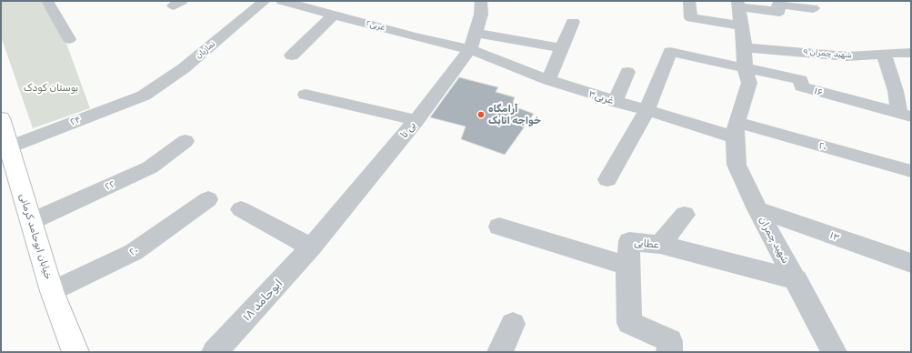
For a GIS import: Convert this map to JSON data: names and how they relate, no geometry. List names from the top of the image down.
{
  "streets": {
    "main road": ["خیابان ابوحامد کرمانی"],
    "street": [
      "غربی۲",
      "نمازیان",
      "شهید چمران ۹",
      "۱۶",
      "غربی۳",
      "۲۴",
      "بی تا",
      "۲۰",
      "۲۲",
      "۱۳",
      "شهید چمران",
      "عطایی",
      "ابوحامد ۱۸"
    ]
  },
  "crossings": [
    ["غربی۲", "غربی۳"],
    ["غربی۲", "بی تا"],
    ["نمازیان", "۲۴"],
    ["غربی۳", "بی تا"],
    ["غربی۳", "۲۰"],
    ["غربی۳", "شهید چمران"],
    ["۲۴", "خیابان ابوحامد کرمانی"],
    ["بی تا", "ابوحامد ۱۸"],
    ["۲۰", "خیابان ابوحامد کرمانی"],
    ["۲۰", "شهید چمران"],
    ["۲۲", "خیابان ابوحامد کرمانی"],
    ["۱۳", "شهید چمران"],
    ["شهید چمران", "عطایی"]
  ],
  "parks": ["بوستان کودک"],
  "places": ["آرامگاه خواجه اتابک"]
}
